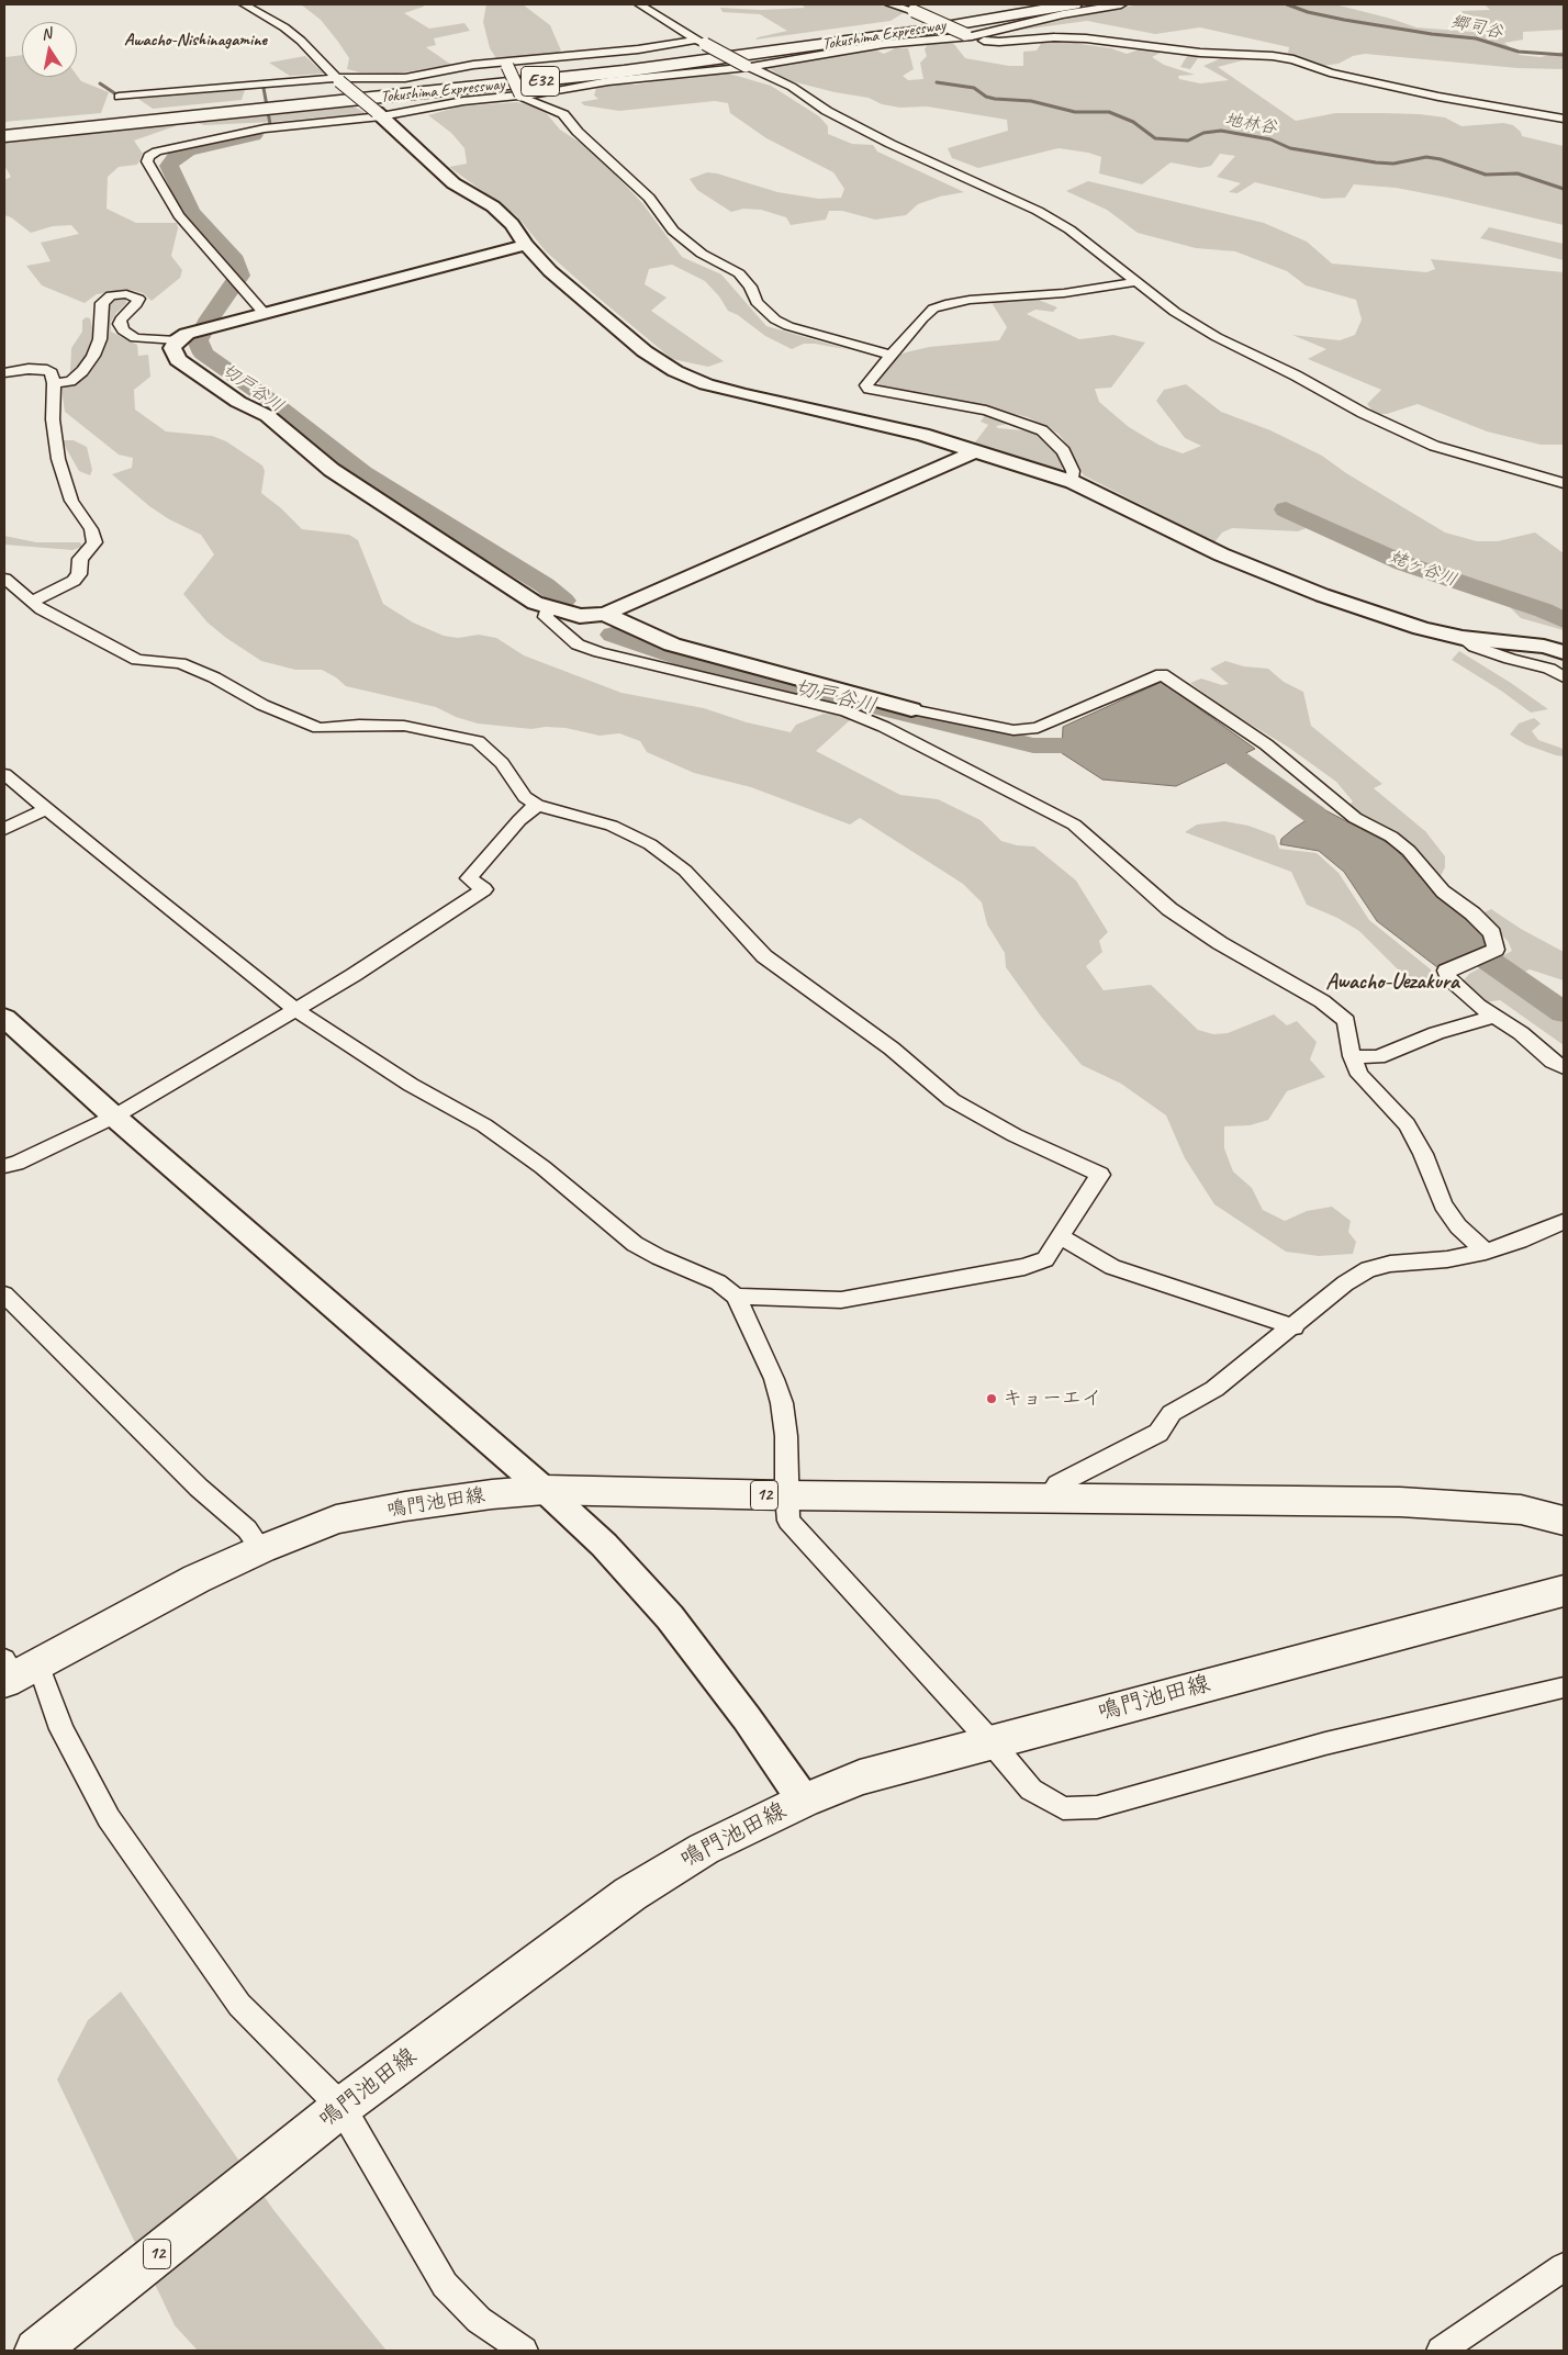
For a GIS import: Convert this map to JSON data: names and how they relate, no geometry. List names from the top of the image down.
{
  "streets": {
    "main road": [
      "Tokushima Expressway",
      "E32",
      "12",
      "鳴門池田線"
    ]
  },
  "districts": ["Awacho-Nishinagamine", "Awacho-Uezakura"],
  "water": [
    "郷司谷",
    "地林谷",
    "切戸谷川",
    "姥ヶ谷川"
  ],
  "places": ["キョーエイ"],
  "north": "top"
}
